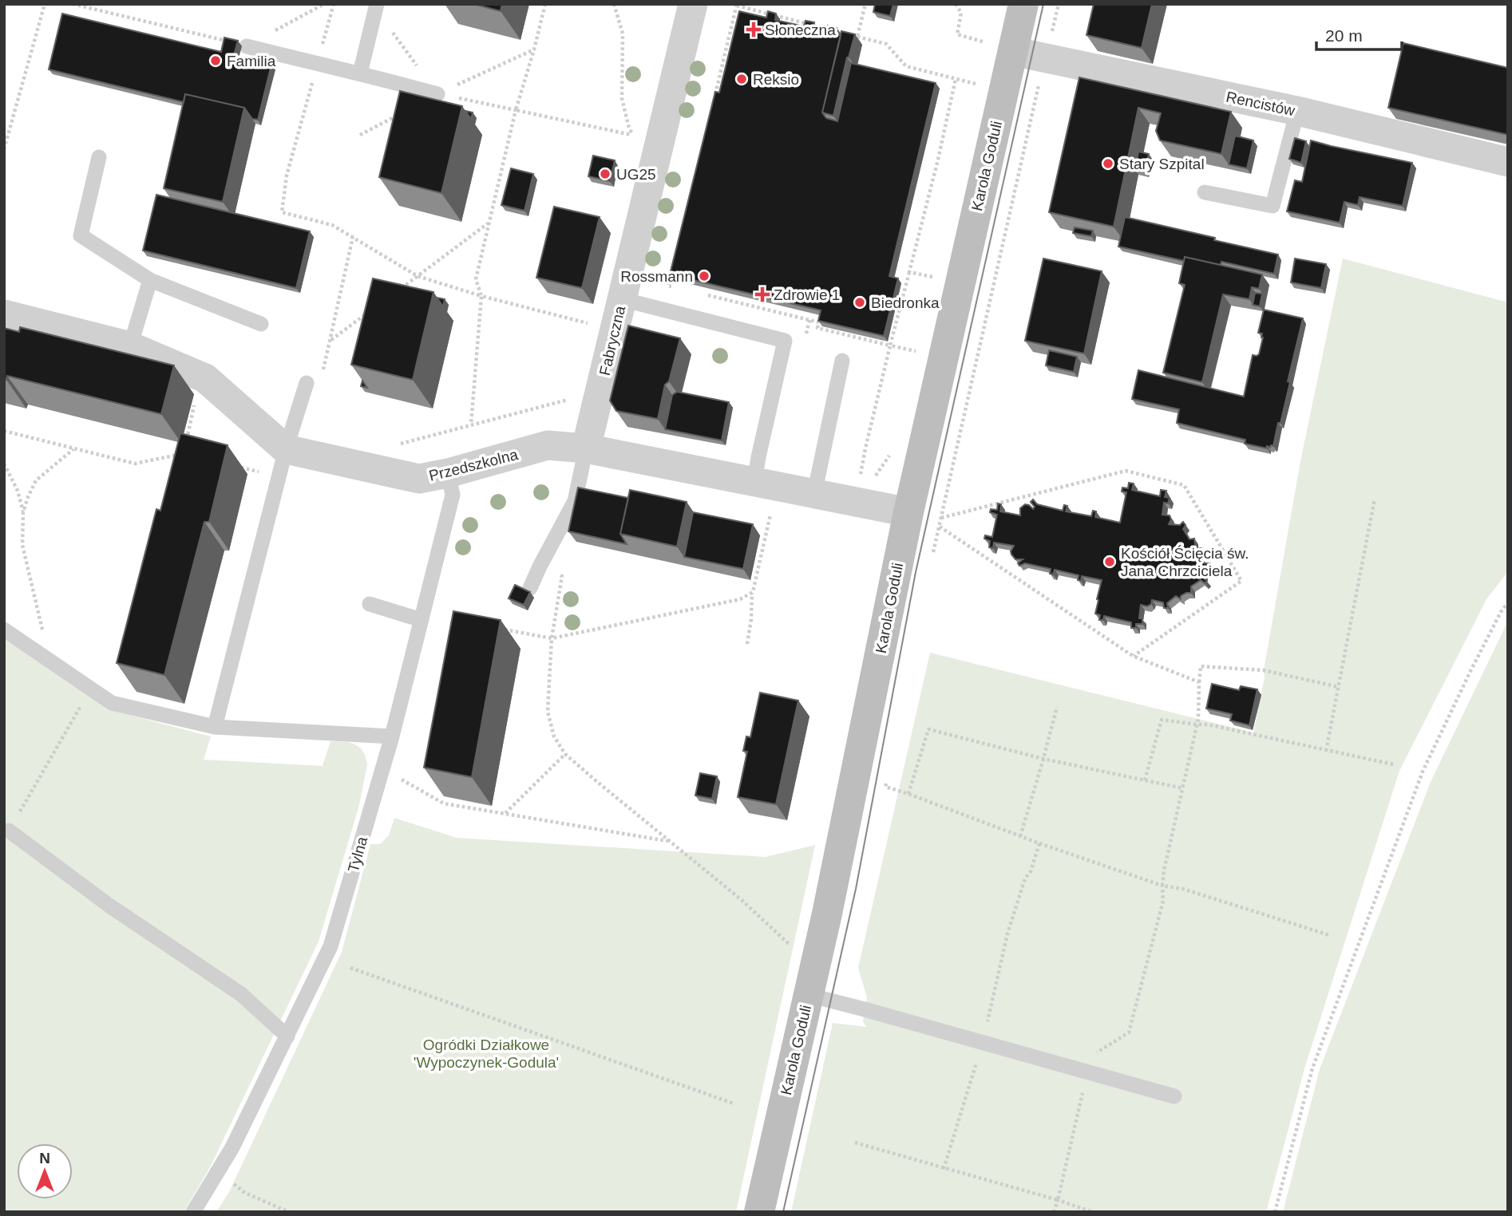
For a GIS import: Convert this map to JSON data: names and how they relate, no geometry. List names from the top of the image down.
{
  "streets": {
    "main road": ["Karola Goduli"],
    "street": ["Rencistów", "Fabryczna", "Przedszkolna"],
    "lane": ["Tylna"]
  },
  "crossings": [
    ["Rencistów", "Karola Goduli"],
    ["Karola Goduli", "Przedszkolna"],
    ["Fabryczna", "Przedszkolna"],
    ["Przedszkolna", "Tylna"]
  ],
  "parks": ["Ogródki Działkowe 'Wypoczynek-Godula'"],
  "places": {
    "health": ["Słoneczna", "Zdrowie 1"],
    "other": [
      "Familia",
      "Reksio",
      "Stary Szpital",
      "UG25",
      "Rossmann",
      "Biedronka",
      "Kościół Ścięcia św. Jana Chrzciciela"
    ]
  },
  "scale_bar": "20 m",
  "north": "top"
}
